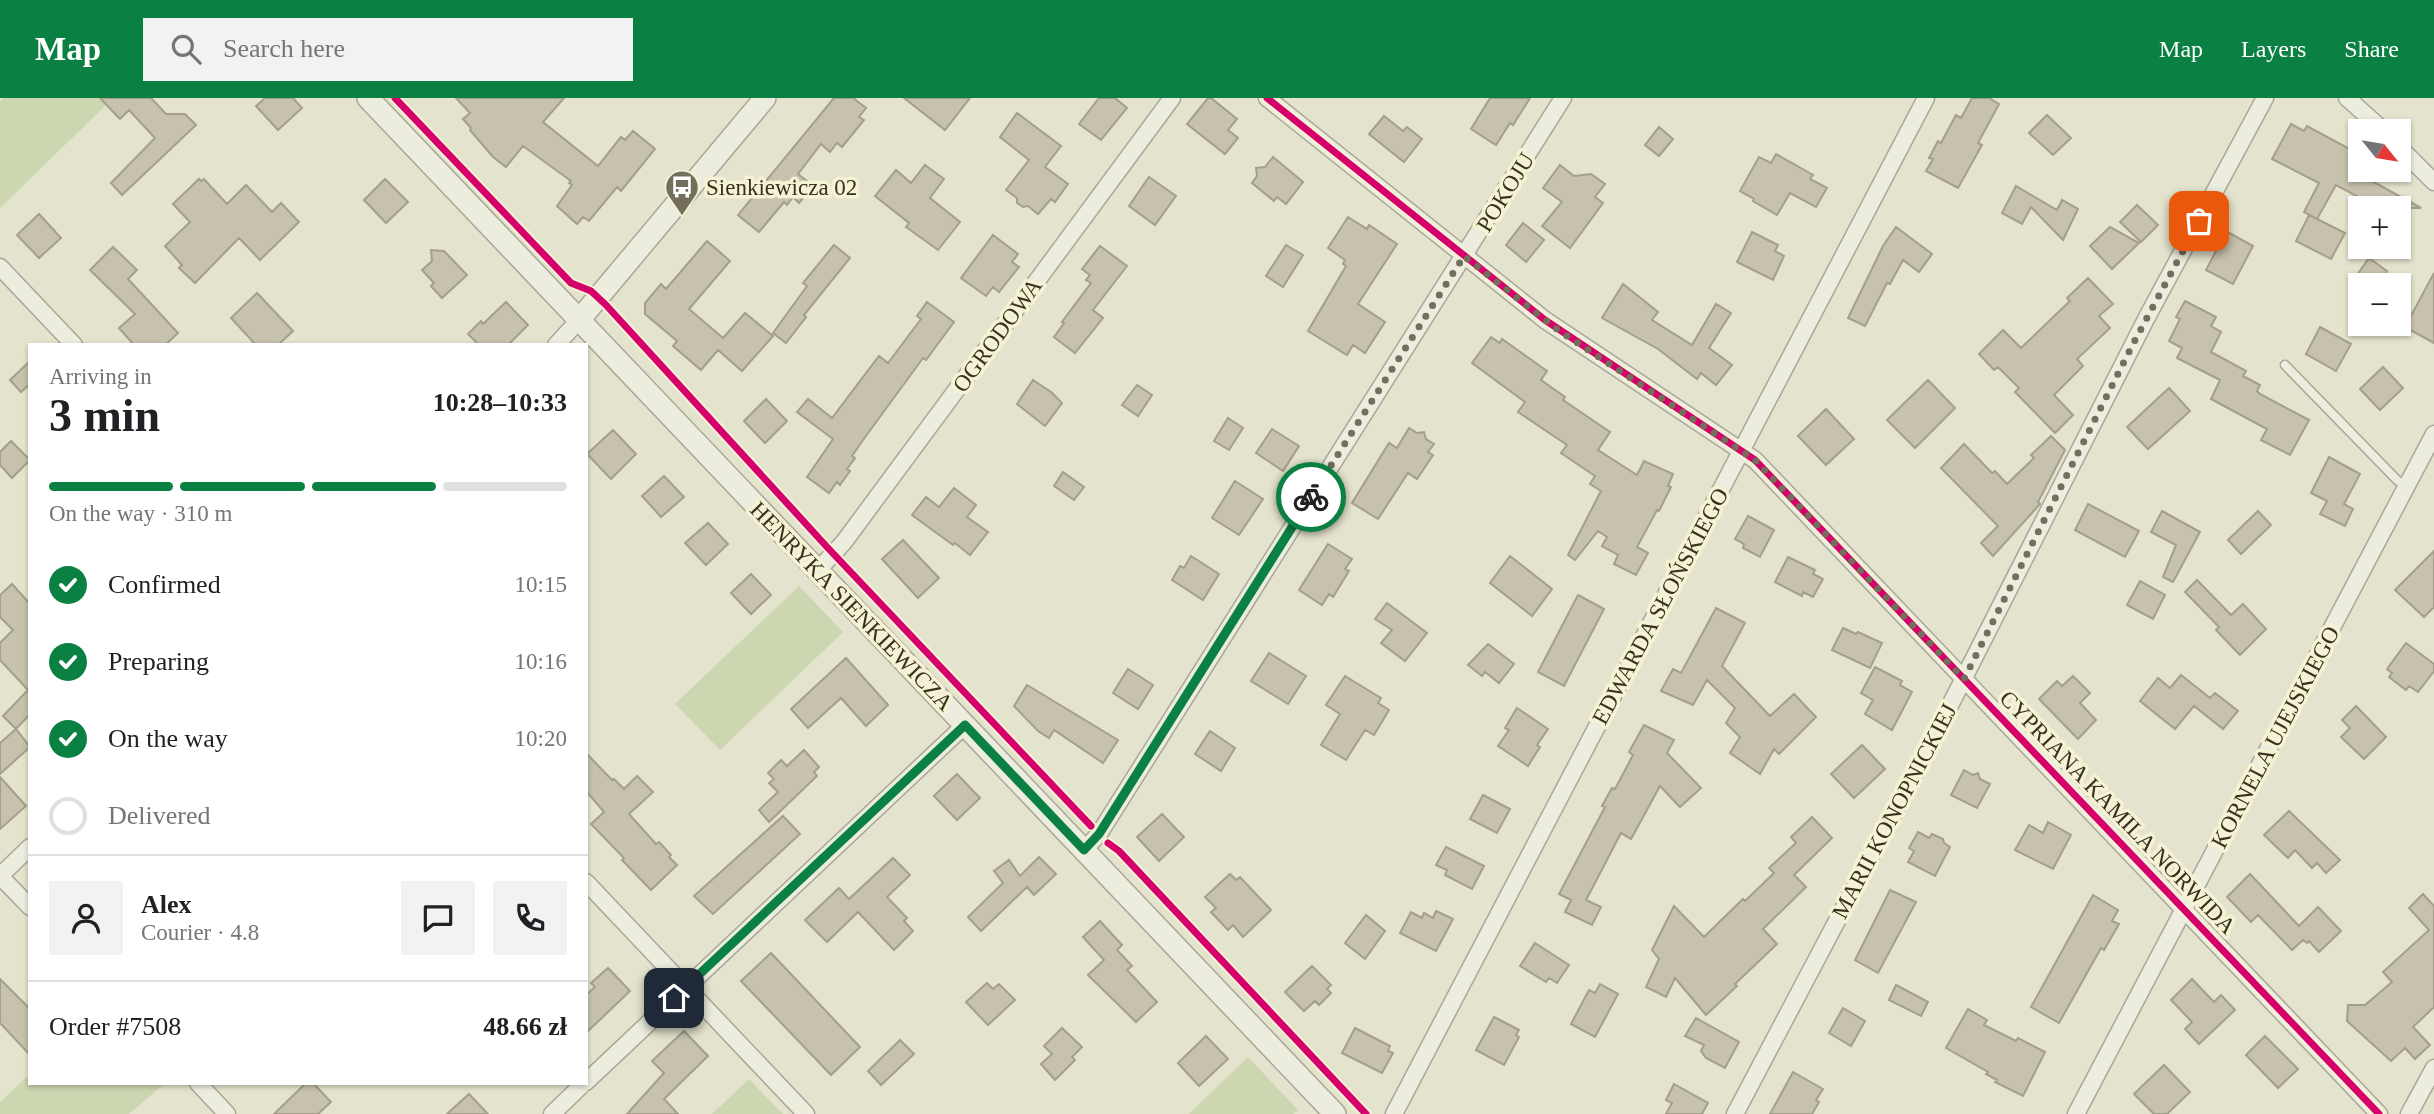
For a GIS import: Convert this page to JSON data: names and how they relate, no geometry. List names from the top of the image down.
{
  "streets": {
    "street": [
      "POKOJU",
      "OGRODOWA",
      "HENRYKA SIENKIEWICZA",
      "EDWARDA SŁOŃSKIEGO",
      "KORNELA UJEJSKIEGO",
      "MARII KONOPNICKIEJ",
      "CYPRIANA KAMILA NORWIDA"
    ]
  },
  "crossings": [
    ["POKOJU", "HENRYKA SIENKIEWICZA"],
    ["POKOJU", "CYPRIANA KAMILA NORWIDA"],
    ["OGRODOWA", "HENRYKA SIENKIEWICZA"],
    ["EDWARDA SŁOŃSKIEGO", "CYPRIANA KAMILA NORWIDA"],
    ["KORNELA UJEJSKIEGO", "CYPRIANA KAMILA NORWIDA"],
    ["MARII KONOPNICKIEJ", "CYPRIANA KAMILA NORWIDA"]
  ],
  "places": {
    "bus stop": ["Sienkiewicza 02"]
  },
  "north": "bottom right",
  "page": {
    "header": "Map",
    "search": "Search here",
    "nav": ["Map", "Layers", "Share"],
    "map_buttons": ["+", "−"],
    "heading": ["3 min", "Arriving in", "10:28–10:33"],
    "panel": [
      "Alex",
      "Courier · 4.8",
      "Order #7508",
      "48.66 zł"
    ],
    "bar": "On the way · 310 m",
    "list": [
      ["Confirmed", "10:15"],
      ["Preparing", "10:16"],
      ["On the way", "10:20"],
      "Delivered"
    ]
  }
}
